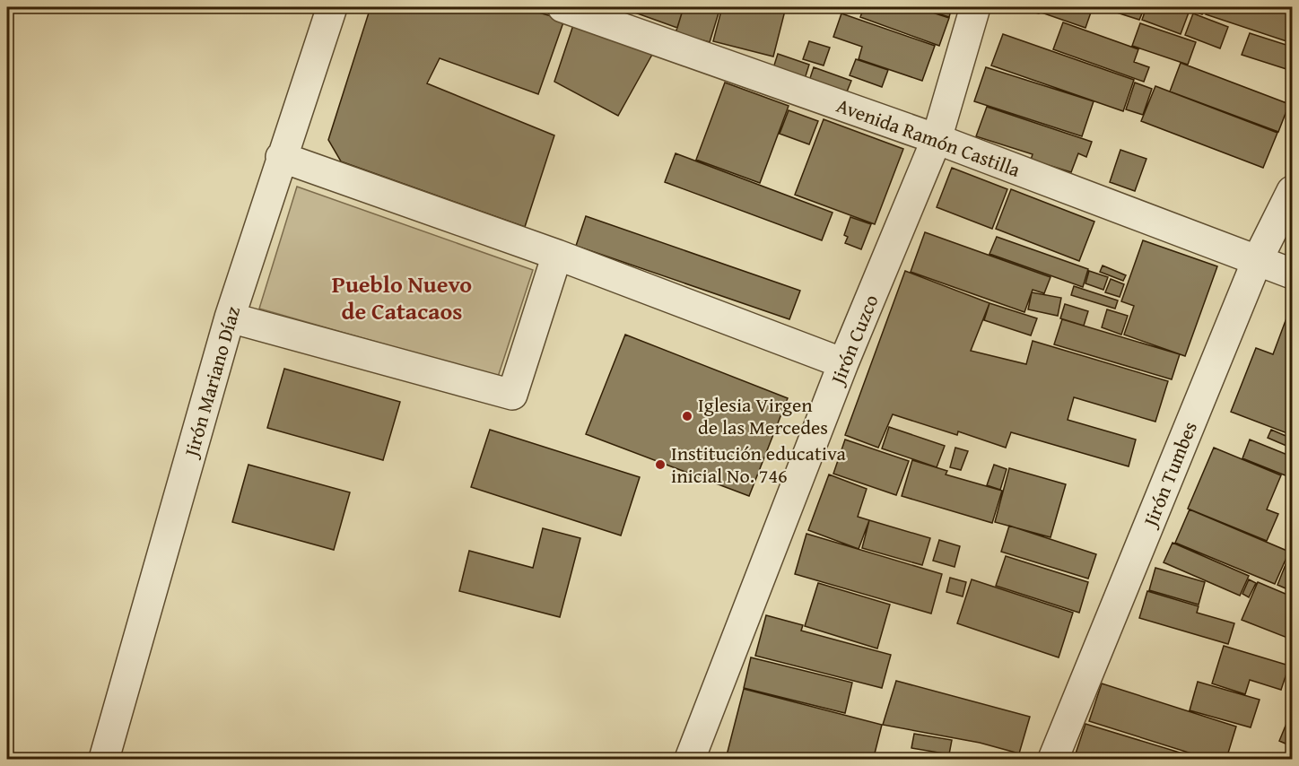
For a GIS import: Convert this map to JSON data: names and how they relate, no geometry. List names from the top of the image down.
{
  "streets": {
    "street": [
      "Avenida Ramón Castilla",
      "Jirón Cuzco",
      "Jirón Mariano Díaz",
      "Jirón Tumbes"
    ]
  },
  "crossings": [
    ["Avenida Ramón Castilla", "Jirón Cuzco"],
    ["Avenida Ramón Castilla", "Jirón Tumbes"]
  ],
  "districts": ["Pueblo Nuevo de Catacaos"],
  "places": ["Iglesia Virgen de las Mercedes", "Institución educativa inicial No. 746"]
}
